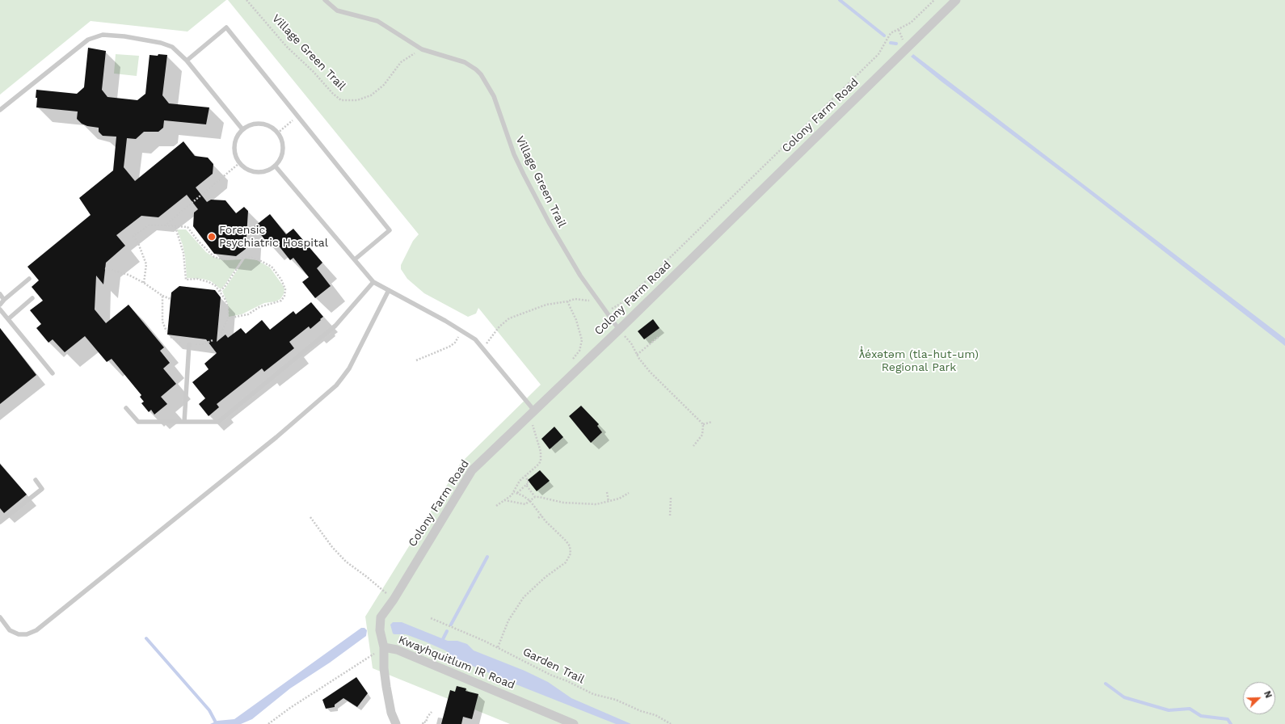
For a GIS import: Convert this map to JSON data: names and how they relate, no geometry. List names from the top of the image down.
{
  "streets": {
    "street": ["Colony Farm Road", "Kwayhquitlum IR Road"],
    "lane": ["Village Green Trail"],
    "path": ["Garden Trail"]
  },
  "crossings": [
    ["Village Green Trail", "Colony Farm Road"],
    ["Colony Farm Road", "Kwayhquitlum IR Road"]
  ],
  "parks": ["ƛ̓éxətəm (tla-hut-um) Regional Park"],
  "places": ["Forensic Psychiatric Hospital"],
  "north": "top right"
}
